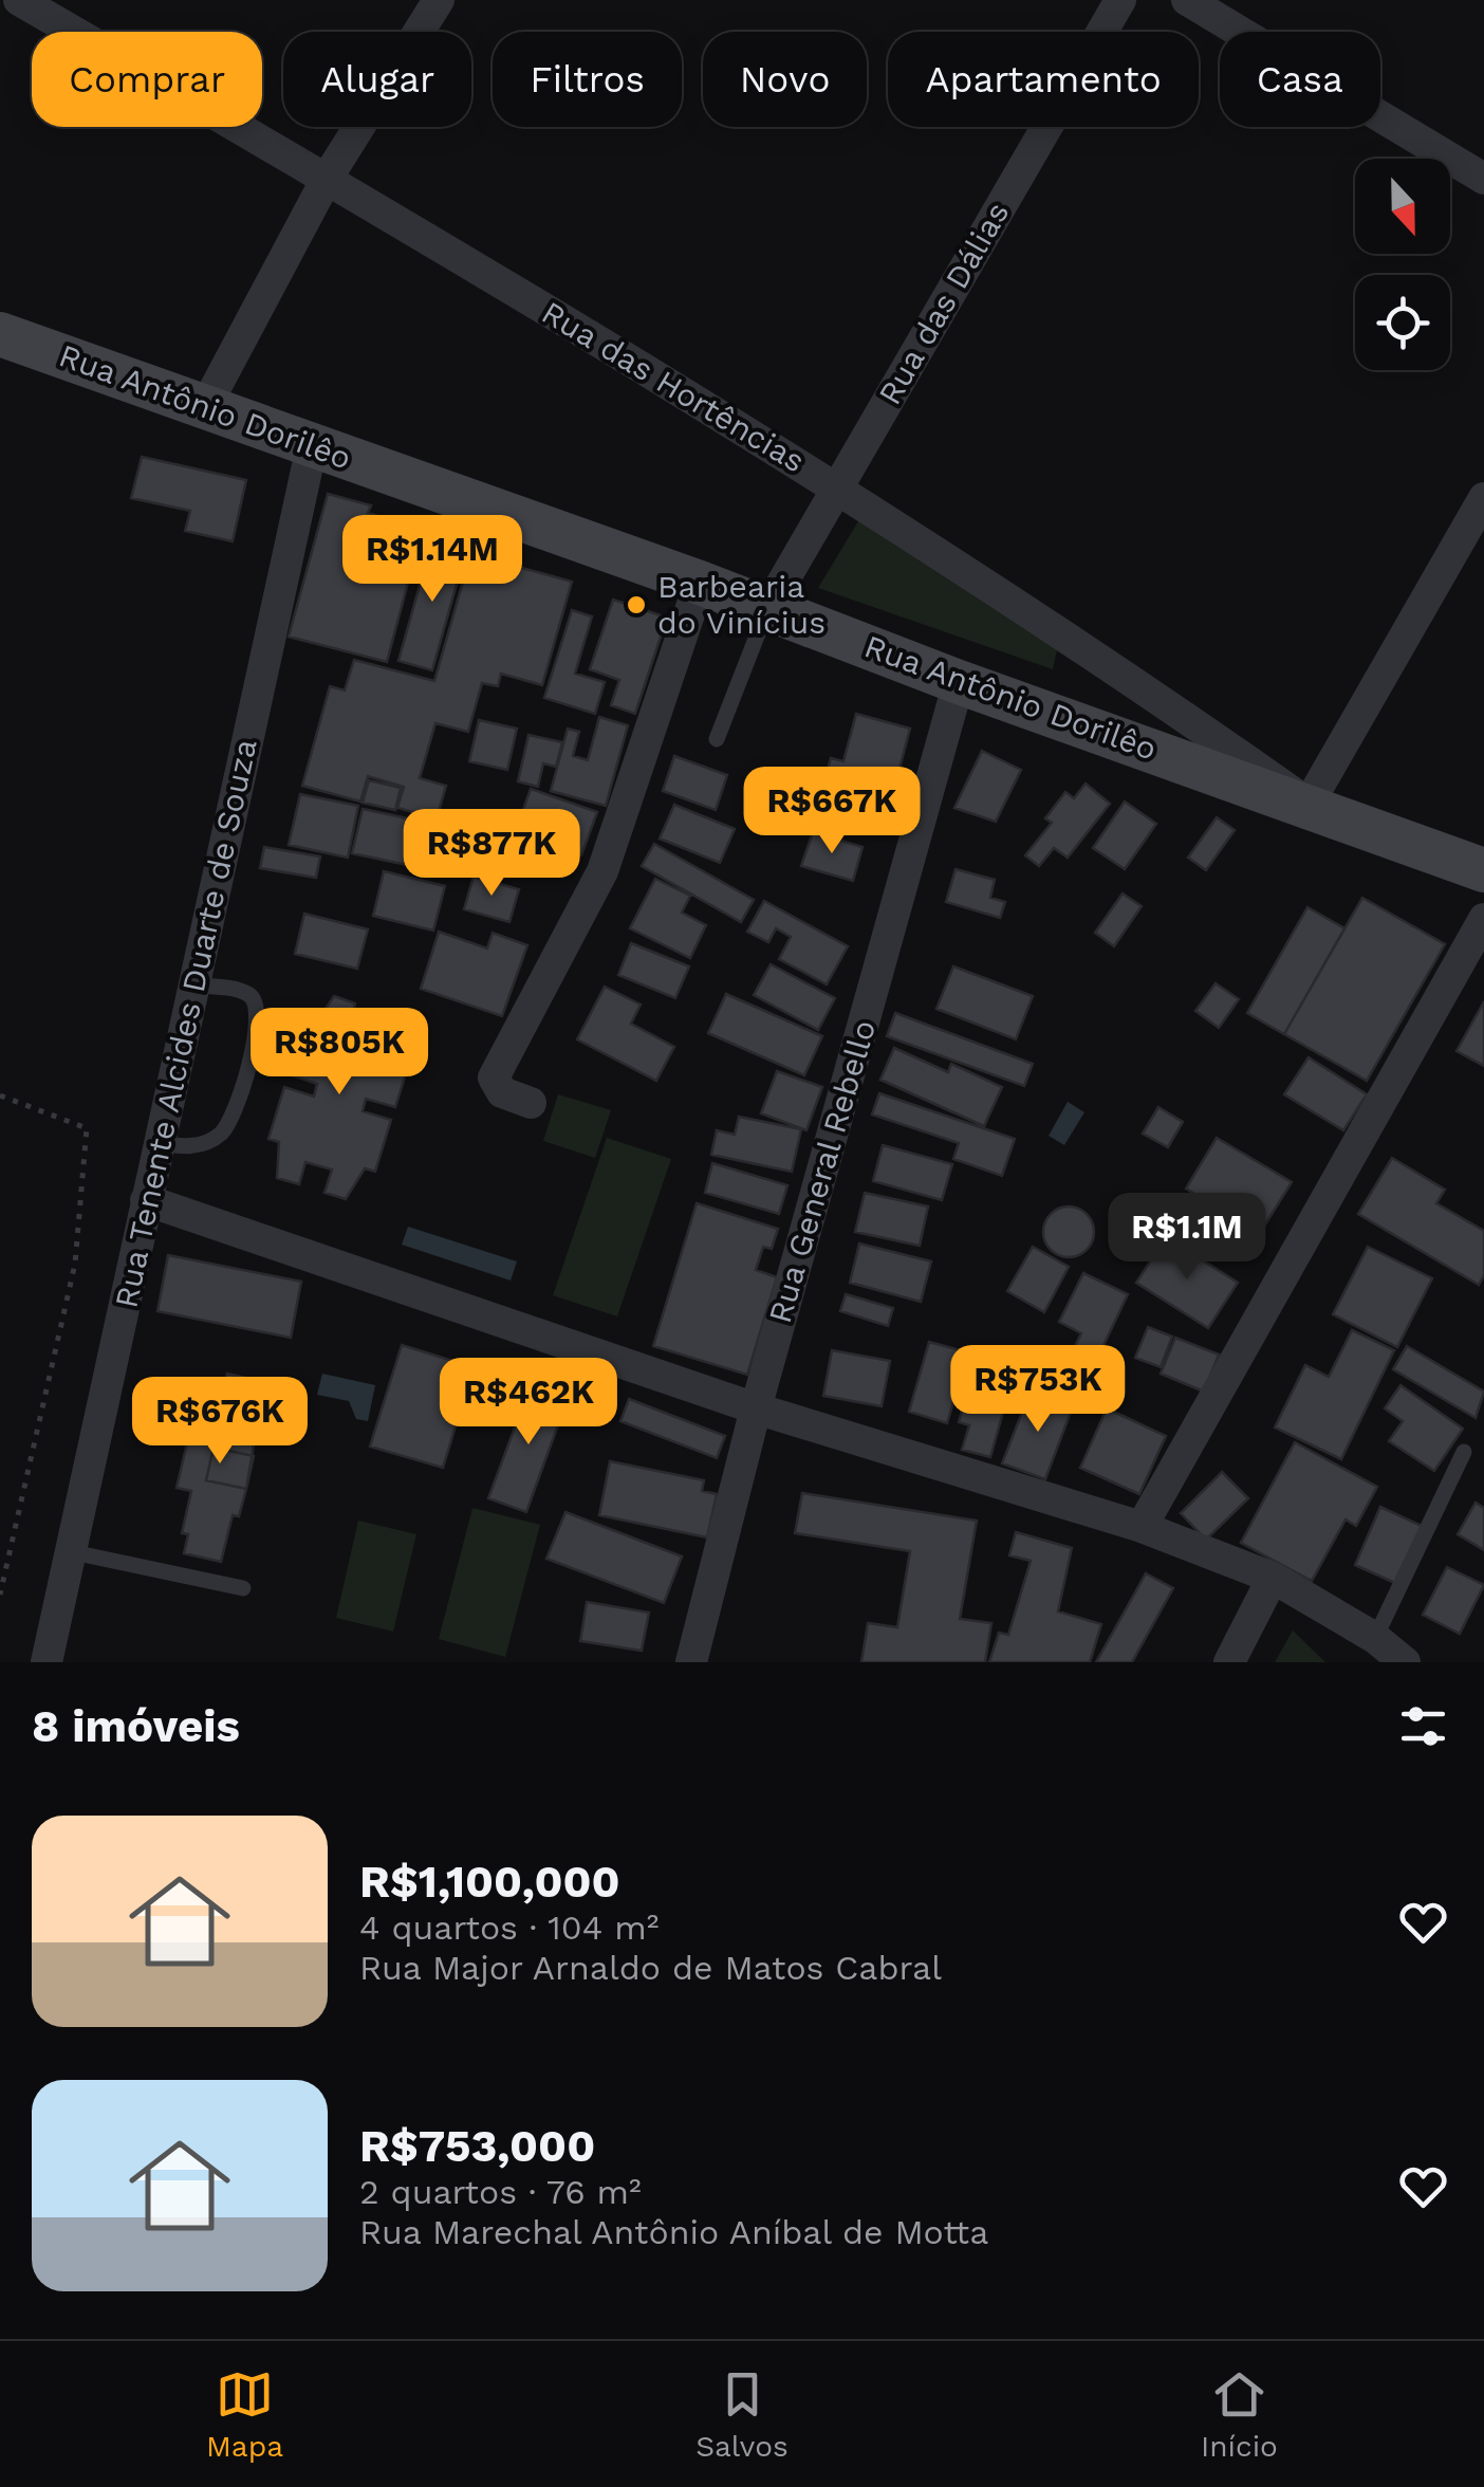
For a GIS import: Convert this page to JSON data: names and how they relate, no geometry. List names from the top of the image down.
{
  "streets": {
    "street": [
      "Rua das Dálias",
      "Rua das Hortências",
      "Rua Antônio Dorilêo",
      "Rua Tenente Alcides Duarte de Souza",
      "Rua General Rebello"
    ]
  },
  "crossings": [
    ["Rua das Dálias", "Rua das Hortências"],
    ["Rua das Dálias", "Rua Antônio Dorilêo"],
    ["Rua das Hortências", "Rua Antônio Dorilêo"],
    ["Rua Antônio Dorilêo", "Rua Tenente Alcides Duarte de Souza"],
    ["Rua Antônio Dorilêo", "Rua General Rebello"]
  ],
  "places": ["Barbearia do Vinícius"],
  "north": "bottom",
  "page": {
    "chip": [
      "Comprar",
      "Alugar",
      "Filtros",
      "Novo",
      "Apartamento",
      "Casa"
    ],
    "price": [
      "R$1.14M",
      "R$667K",
      "R$877K",
      "R$805K",
      "R$1.1M",
      "R$753K",
      "R$462K",
      "R$676K"
    ],
    "heading": "8 imóveis",
    "list": [
      {
        "name": "R$1,100,000",
        "note": "4 quartos · 104 m² · Rua Major Arnaldo de Matos Cabral"
      },
      {
        "name": "R$753,000",
        "note": "2 quartos · 76 m² · Rua Marechal Antônio Aníbal de Motta"
      }
    ],
    "tabs": ["Mapa", "Salvos", "Início"]
  }
}
